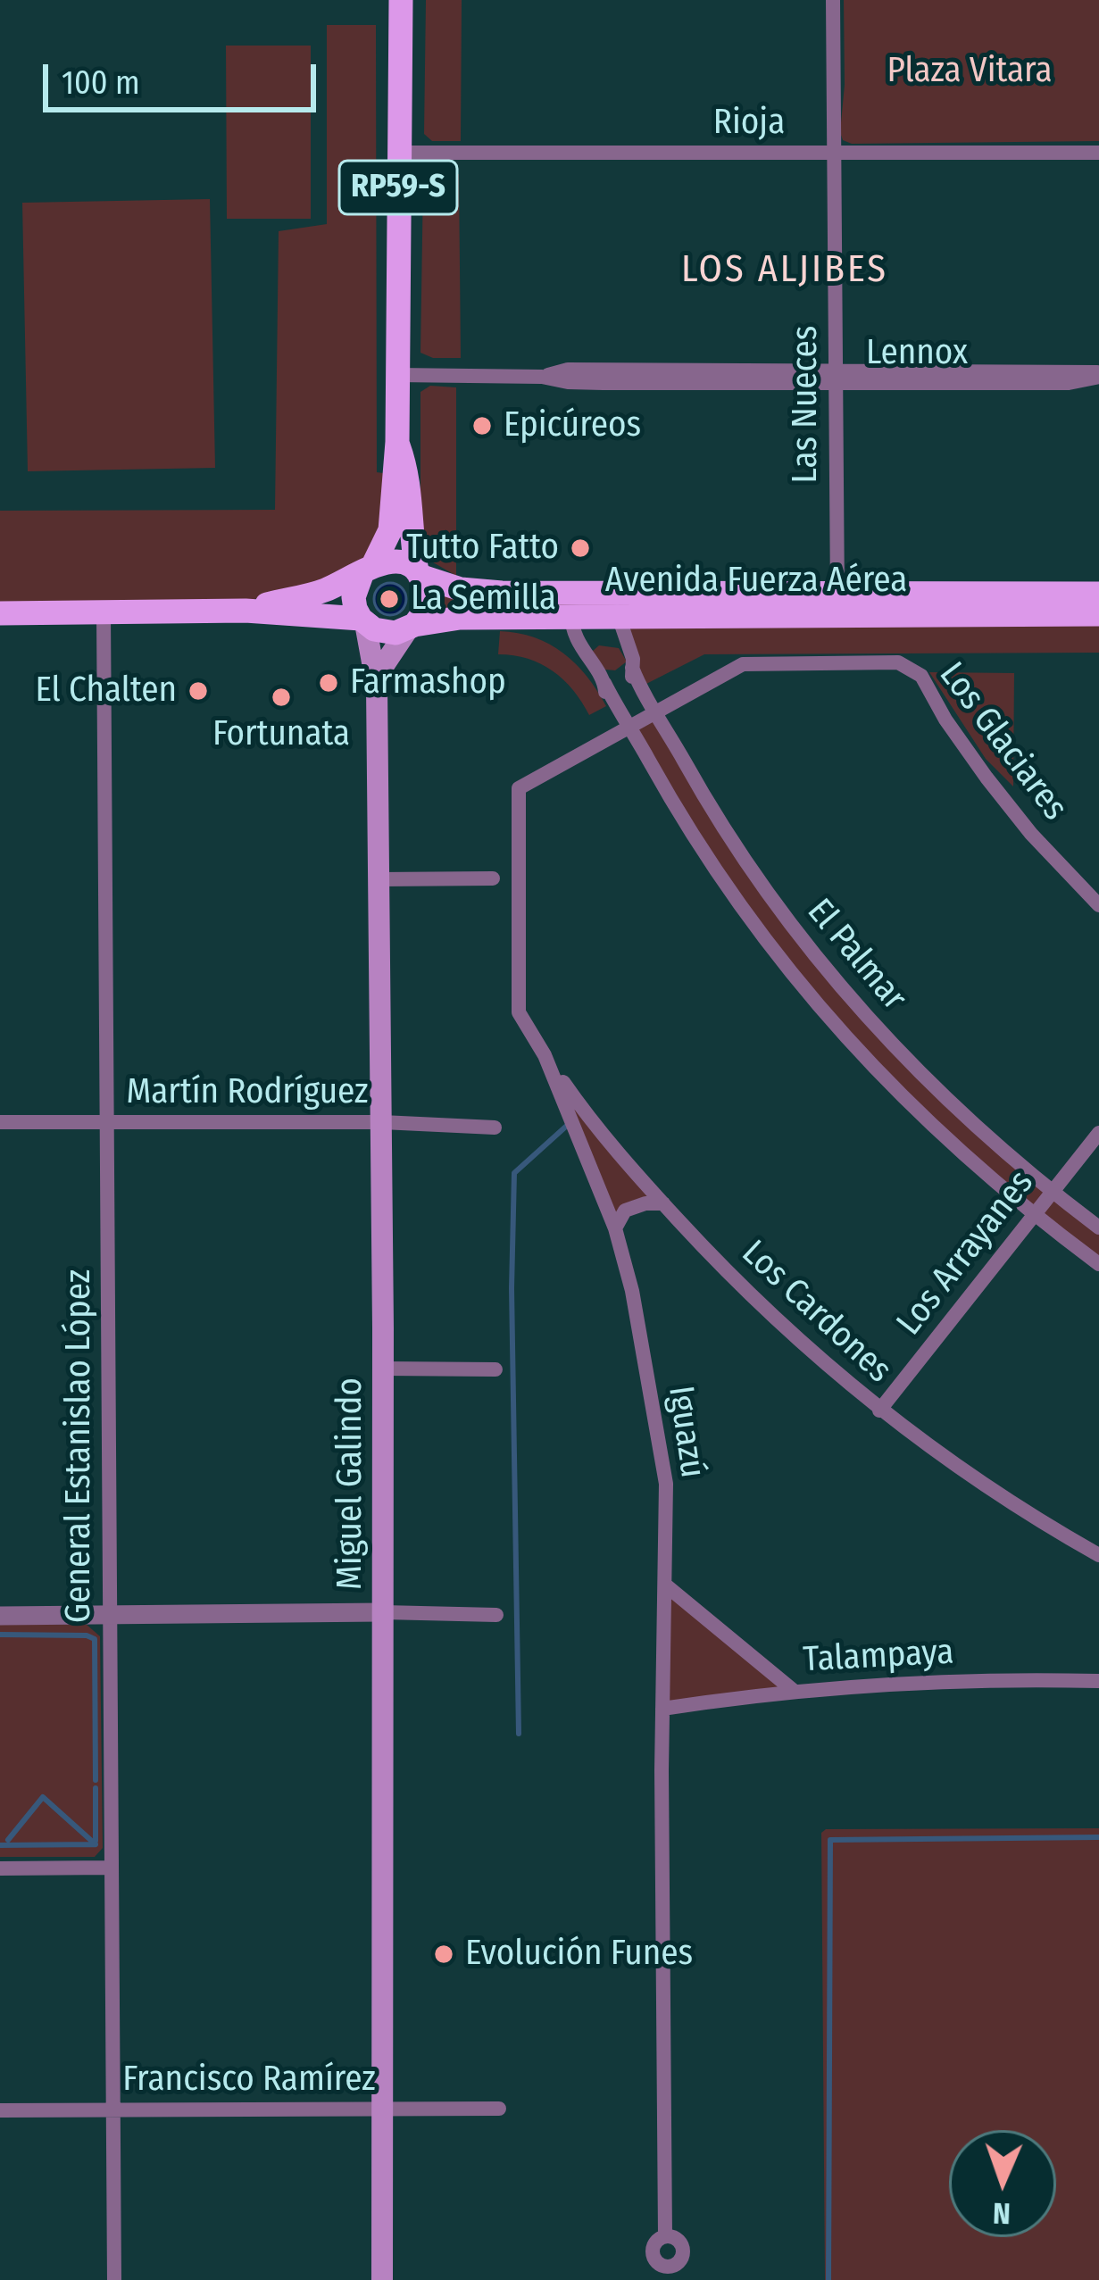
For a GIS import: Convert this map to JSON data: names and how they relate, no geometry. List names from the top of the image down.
{
  "streets": {
    "main road": ["RP59-S", "Avenida Fuerza Aérea", "Miguel Galindo"],
    "street": [
      "Rioja",
      "Lennox",
      "Las Nueces",
      "Los Glaciares",
      "El Palmar",
      "Martín Rodríguez",
      "Los Arrayanes",
      "Los Cardones",
      "Iguazú",
      "General Estanislao López",
      "Talampaya",
      "Francisco Ramírez"
    ]
  },
  "crossings": [
    ["Rioja", "RP59-S"],
    ["Rioja", "Las Nueces"],
    ["RP59-S", "Lennox"],
    ["RP59-S", "Avenida Fuerza Aérea"],
    ["RP59-S", "Miguel Galindo"],
    ["Lennox", "Las Nueces"],
    ["Las Nueces", "Avenida Fuerza Aérea"],
    ["Avenida Fuerza Aérea", "El Palmar"],
    ["Avenida Fuerza Aérea", "General Estanislao López"],
    ["Avenida Fuerza Aérea", "Miguel Galindo"],
    ["Los Glaciares", "El Palmar"],
    ["Los Glaciares", "Iguazú"],
    ["El Palmar", "Los Arrayanes"],
    ["El Palmar", "Iguazú"],
    ["Martín Rodríguez", "General Estanislao López"],
    ["Martín Rodríguez", "Miguel Galindo"],
    ["Los Arrayanes", "Los Cardones"],
    ["Los Cardones", "Iguazú"],
    ["Iguazú", "Talampaya"],
    ["General Estanislao López", "Francisco Ramírez"],
    ["Miguel Galindo", "Francisco Ramírez"]
  ],
  "districts": ["LOS ALJIBES"],
  "parks": ["Plaza Vitara"],
  "places": [
    "Epicúreos",
    "Tutto Fatto",
    "La Semilla",
    "Farmashop",
    "El Chalten",
    "Fortunata",
    "Evolución Funes"
  ],
  "scale_bar": "100 m",
  "north": "bottom"
}
